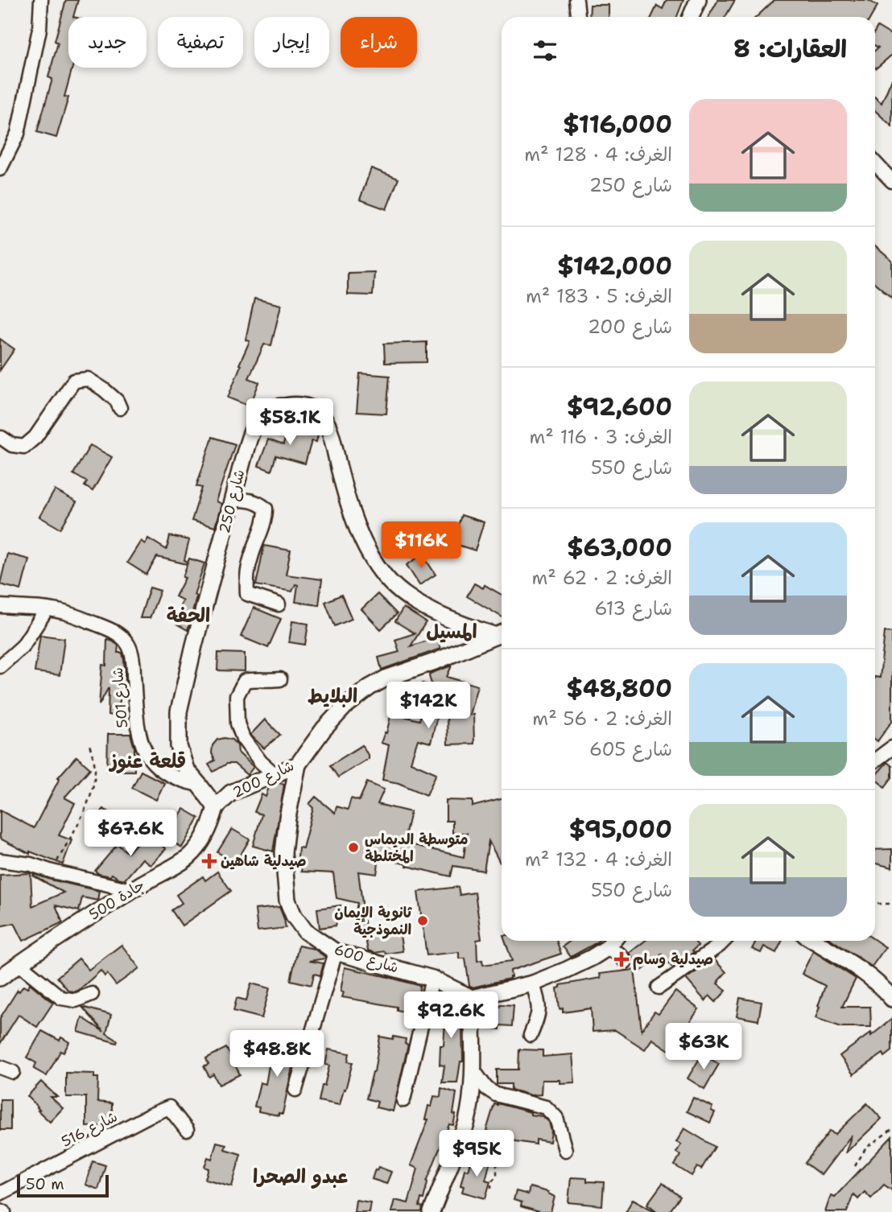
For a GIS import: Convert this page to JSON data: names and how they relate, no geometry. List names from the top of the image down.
{
  "streets": {
    "main road": [
      "شارع 250",
      "شارع 200",
      "جادة 500",
      "شارع 600"
    ],
    "street": ["شارع 501", "شارع 516"]
  },
  "crossings": [
    ["شارع 250", "شارع 501"],
    ["شارع 250", "شارع 200"],
    ["شارع 250", "جادة 500"],
    ["شارع 200", "جادة 500"],
    ["شارع 200", "شارع 600"]
  ],
  "districts": [
    "الحفة",
    "المسيل",
    "البلايط",
    "قلعة عنوز",
    "عبدو الصحرا"
  ],
  "places": {
    "other": ["متوسطة الديماس المختلطة", "ثانوية الإيمان النموذجية"],
    "health": ["صيدلية شاهين", "صيدلية وسام"]
  },
  "scale_bar": "50 m",
  "page": {
    "chip": [
      "شراء",
      "إيجار",
      "تصفية",
      "جديد"
    ],
    "heading": "العقارات: 8",
    "list": [
      {
        "name": "$116,000",
        "note": "الغرف: 4 · 128 m² · شارع 250"
      },
      {
        "name": "$142,000",
        "note": "الغرف: 5 · 183 m² · شارع 200"
      },
      {
        "name": "$92,600",
        "note": "الغرف: 3 · 116 m² · شارع 550"
      },
      {
        "name": "$63,000",
        "note": "الغرف: 2 · 62 m² · شارع 613"
      },
      {
        "name": "$48,800",
        "note": "الغرف: 2 · 56 m² · شارع 605"
      },
      {
        "name": "$95,000",
        "note": "الغرف: 4 · 132 m² · شارع 550"
      }
    ],
    "price": [
      "$58.1K",
      "$116K",
      "$142K",
      "$67.6K",
      "$92.6K",
      "$63K",
      "$48.8K",
      "$95K"
    ],
    "scale": "50 m"
  }
}
